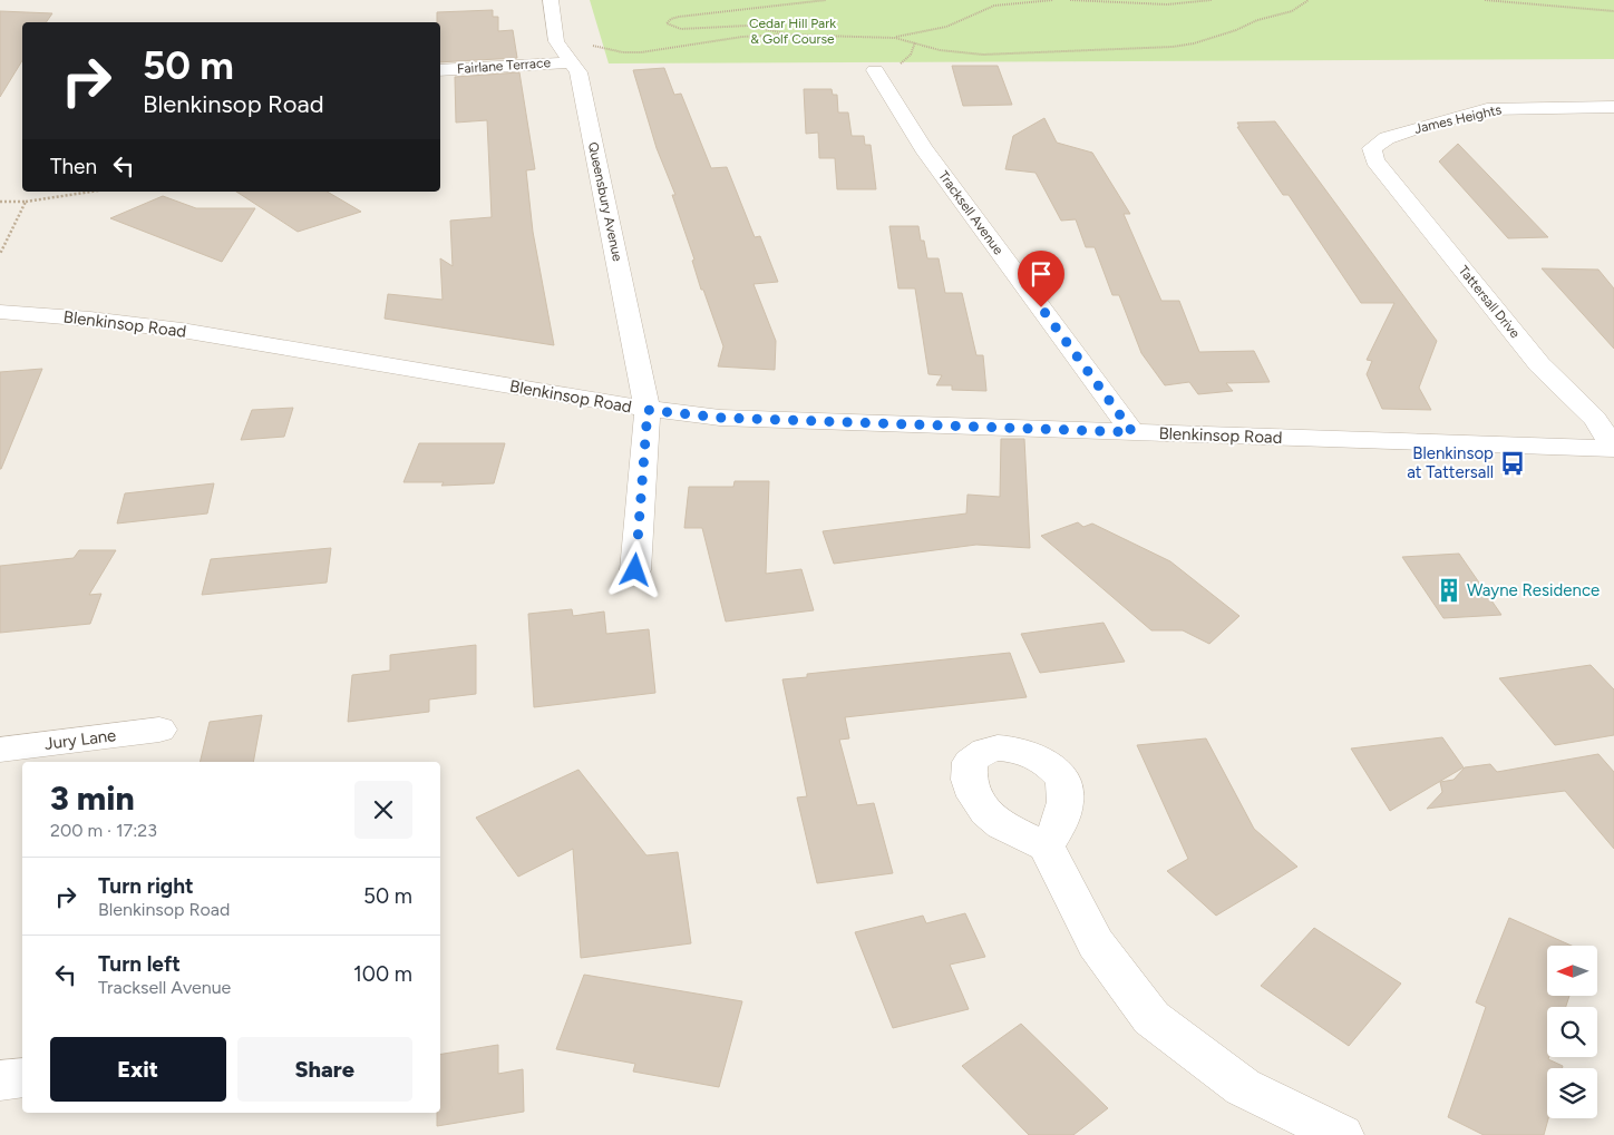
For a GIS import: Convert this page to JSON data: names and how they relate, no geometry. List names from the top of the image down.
{
  "streets": {
    "street": [
      "Fairlane Terrace",
      "James Heights",
      "Queensbury Avenue",
      "Tracksell Avenue",
      "Tattersall Drive",
      "Blenkinsop Road",
      "Jury Lane"
    ]
  },
  "crossings": [
    ["Fairlane Terrace", "Queensbury Avenue"],
    ["James Heights", "Tattersall Drive"],
    ["Queensbury Avenue", "Blenkinsop Road"],
    ["Tracksell Avenue", "Blenkinsop Road"],
    ["Tattersall Drive", "Blenkinsop Road"]
  ],
  "parks": ["Cedar Hill Park & Golf Course"],
  "places": {
    "bus stop": ["Blenkinsop at Tattersall"],
    "building": ["Wayne Residence"]
  },
  "north": "left",
  "page": {
    "turn": ["50 m", "Blenkinsop Road"],
    "then": "Then",
    "heading": ["3 min", "200 m · 17:23"],
    "list": [
      {
        "name": "Turn right",
        "note": "Blenkinsop Road",
        "value": "50 m"
      },
      {
        "name": "Turn left",
        "note": "Tracksell Avenue",
        "value": "100 m"
      }
    ],
    "buttons": ["Exit", "Share"]
  }
}
